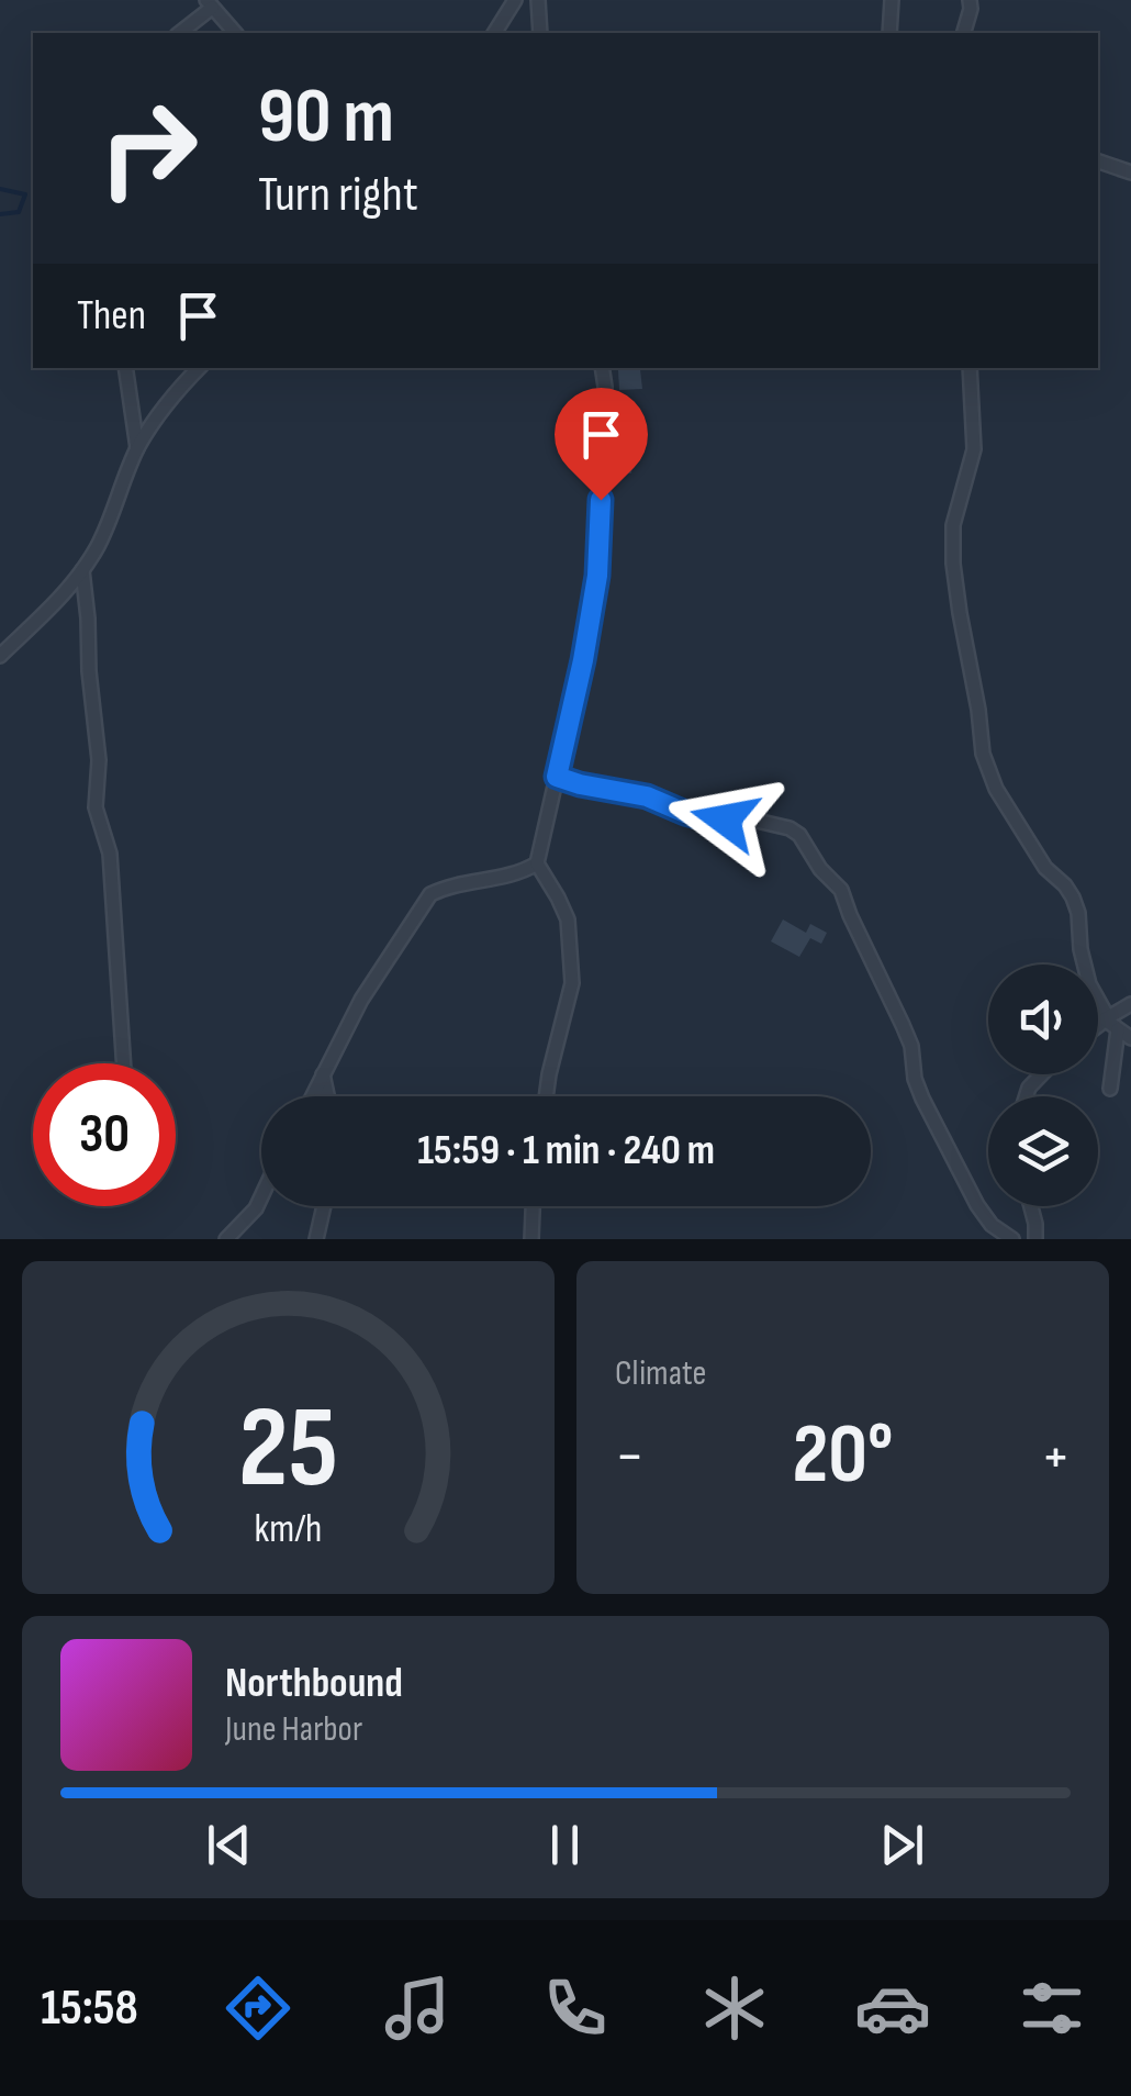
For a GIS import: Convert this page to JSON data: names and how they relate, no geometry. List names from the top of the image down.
{
  "page": {
    "turn": ["90 m", "Turn right"],
    "then": "Then",
    "limit": "30",
    "trip": "15:59 · 1 min · 240 m",
    "tile": "Climate",
    "heat": ["−", "20°", "+"],
    "song": ["Northbound", "June Harbor"],
    "tabs": "15:58",
    "gauge": ["25", "km/h"]
  }
}
